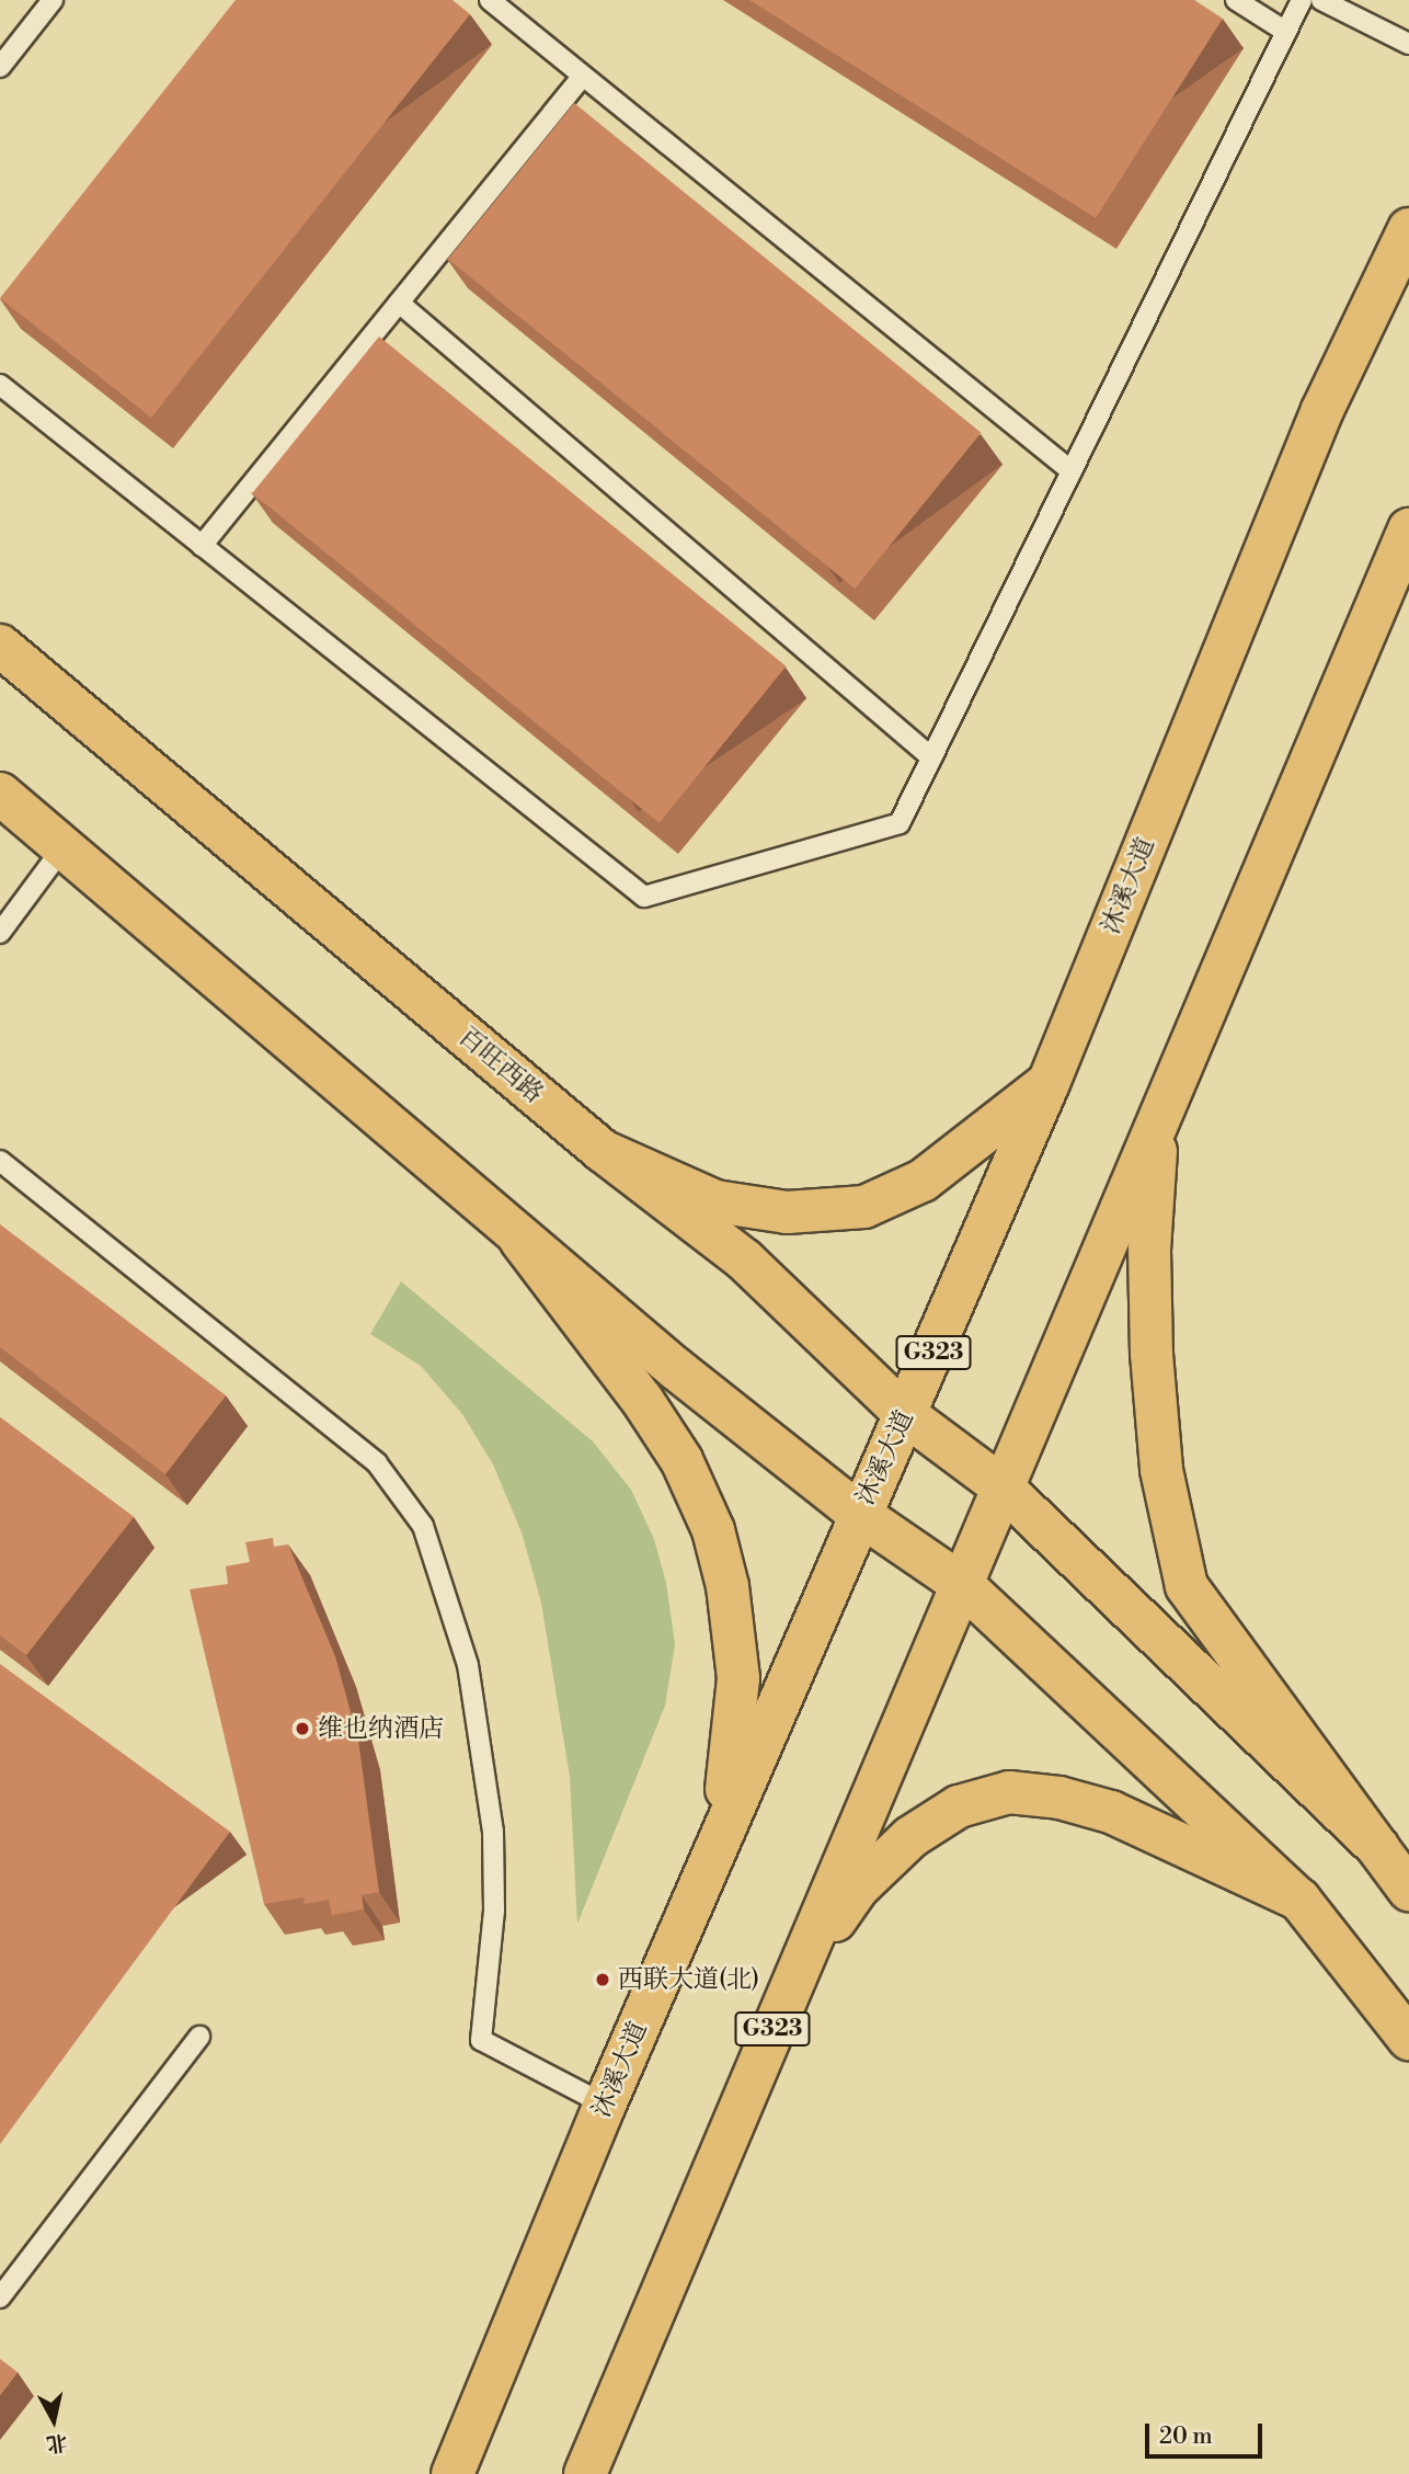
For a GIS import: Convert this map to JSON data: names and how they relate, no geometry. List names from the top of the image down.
{
  "streets": {
    "main road": ["沐溪大道", "百旺西路", "G323"]
  },
  "crossings": [
    ["沐溪大道", "百旺西路"],
    ["百旺西路", "G323"]
  ],
  "places": ["维也纳酒店", "西联大道(北)"],
  "scale_bar": "20 m",
  "north": "bottom"
}
